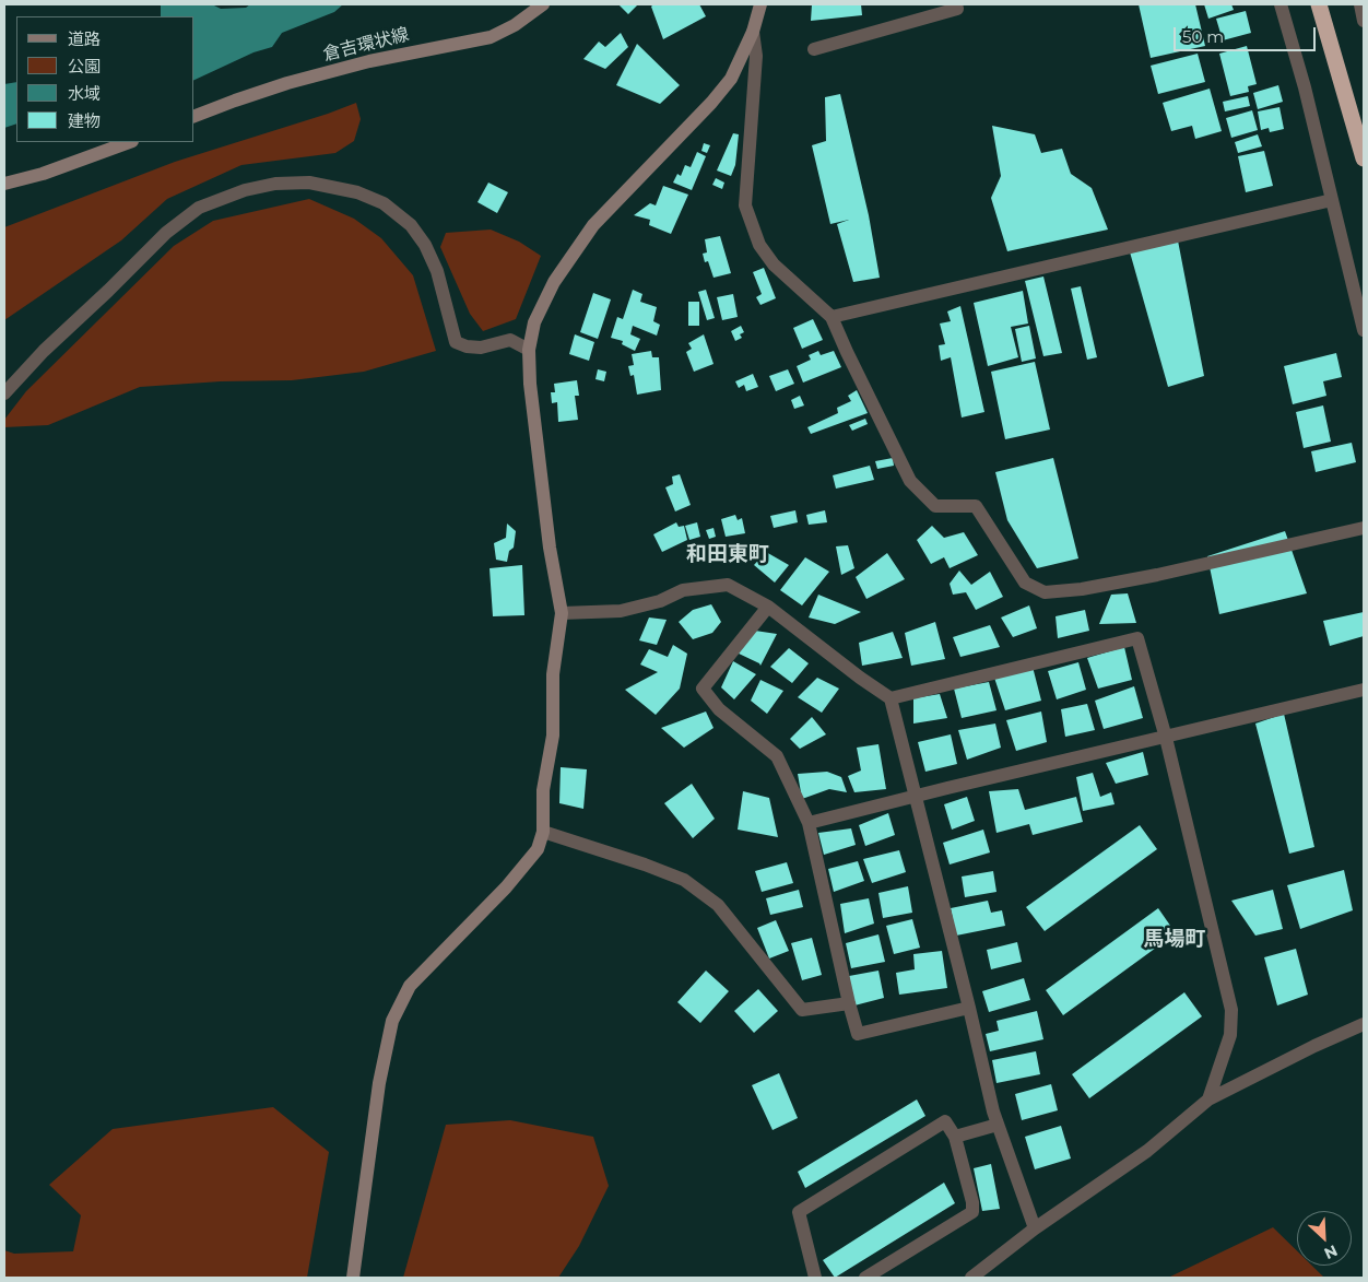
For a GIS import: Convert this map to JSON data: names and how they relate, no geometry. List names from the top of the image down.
{
  "streets": {
    "street": ["倉吉環状線"]
  },
  "districts": ["和田東町", "馬場町"],
  "legend": [
    "道路",
    "公園",
    "水域",
    "建物"
  ],
  "scale_bar": "50 m",
  "north": "bottom right"
}
